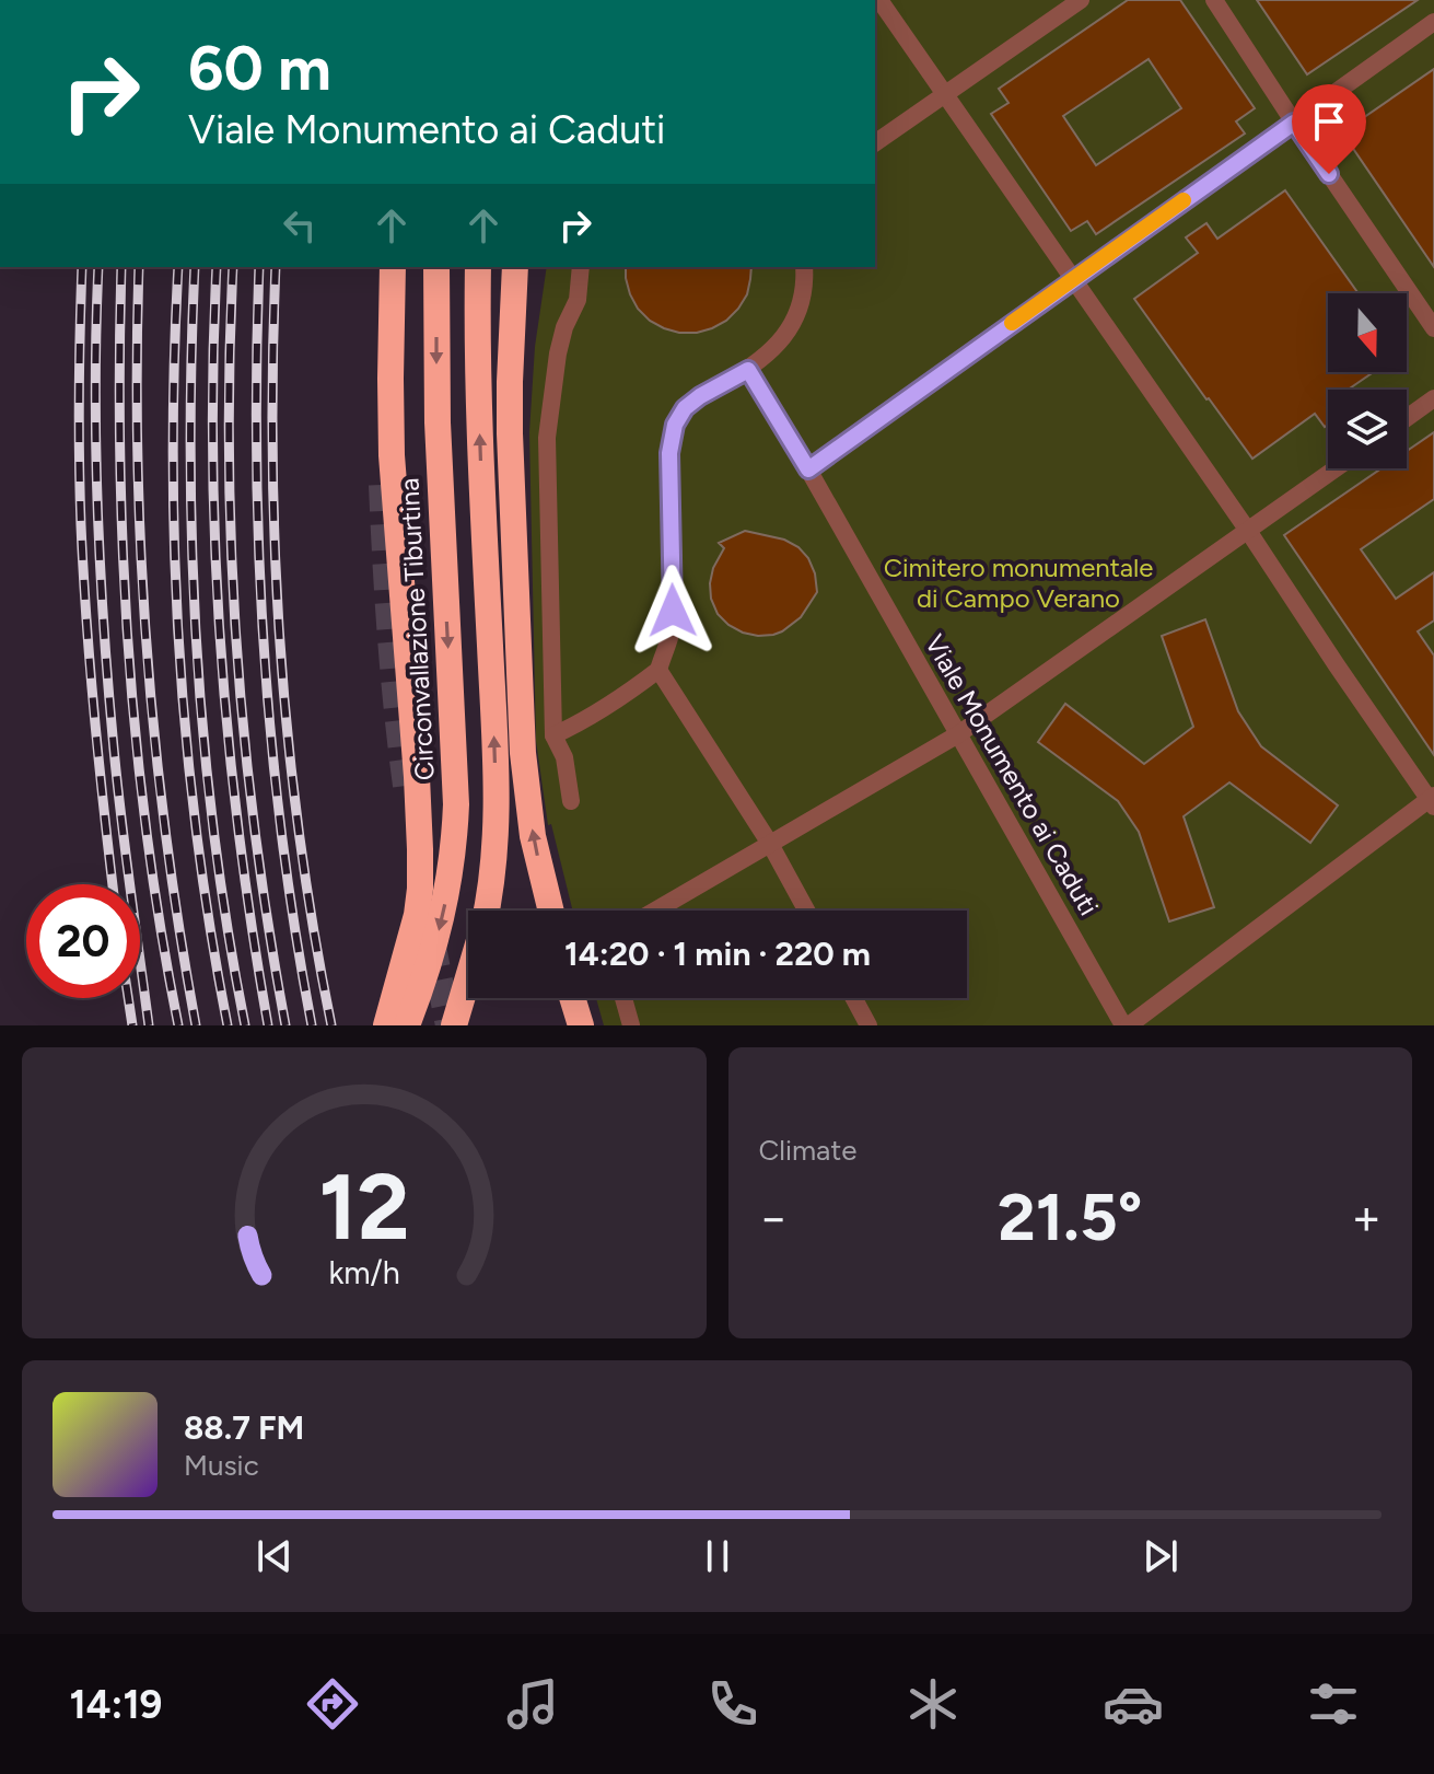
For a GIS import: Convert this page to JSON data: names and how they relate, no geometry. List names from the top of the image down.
{
  "streets": {
    "highway": ["Circonvallazione Tiburtina"],
    "lane": ["Viale Monumento ai Caduti"]
  },
  "parks": ["Cimitero monumentale di Campo Verano"],
  "north": "bottom",
  "page": {
    "turn": ["60 m", "Viale Monumento ai Caduti"],
    "limit": "20",
    "trip": "14:20 · 1 min · 220 m",
    "tile": "Climate",
    "heat": ["−", "21.5°", "+"],
    "song": ["88.7 FM", "Music"],
    "tabs": "14:19",
    "gauge": ["12", "km/h"]
  }
}
